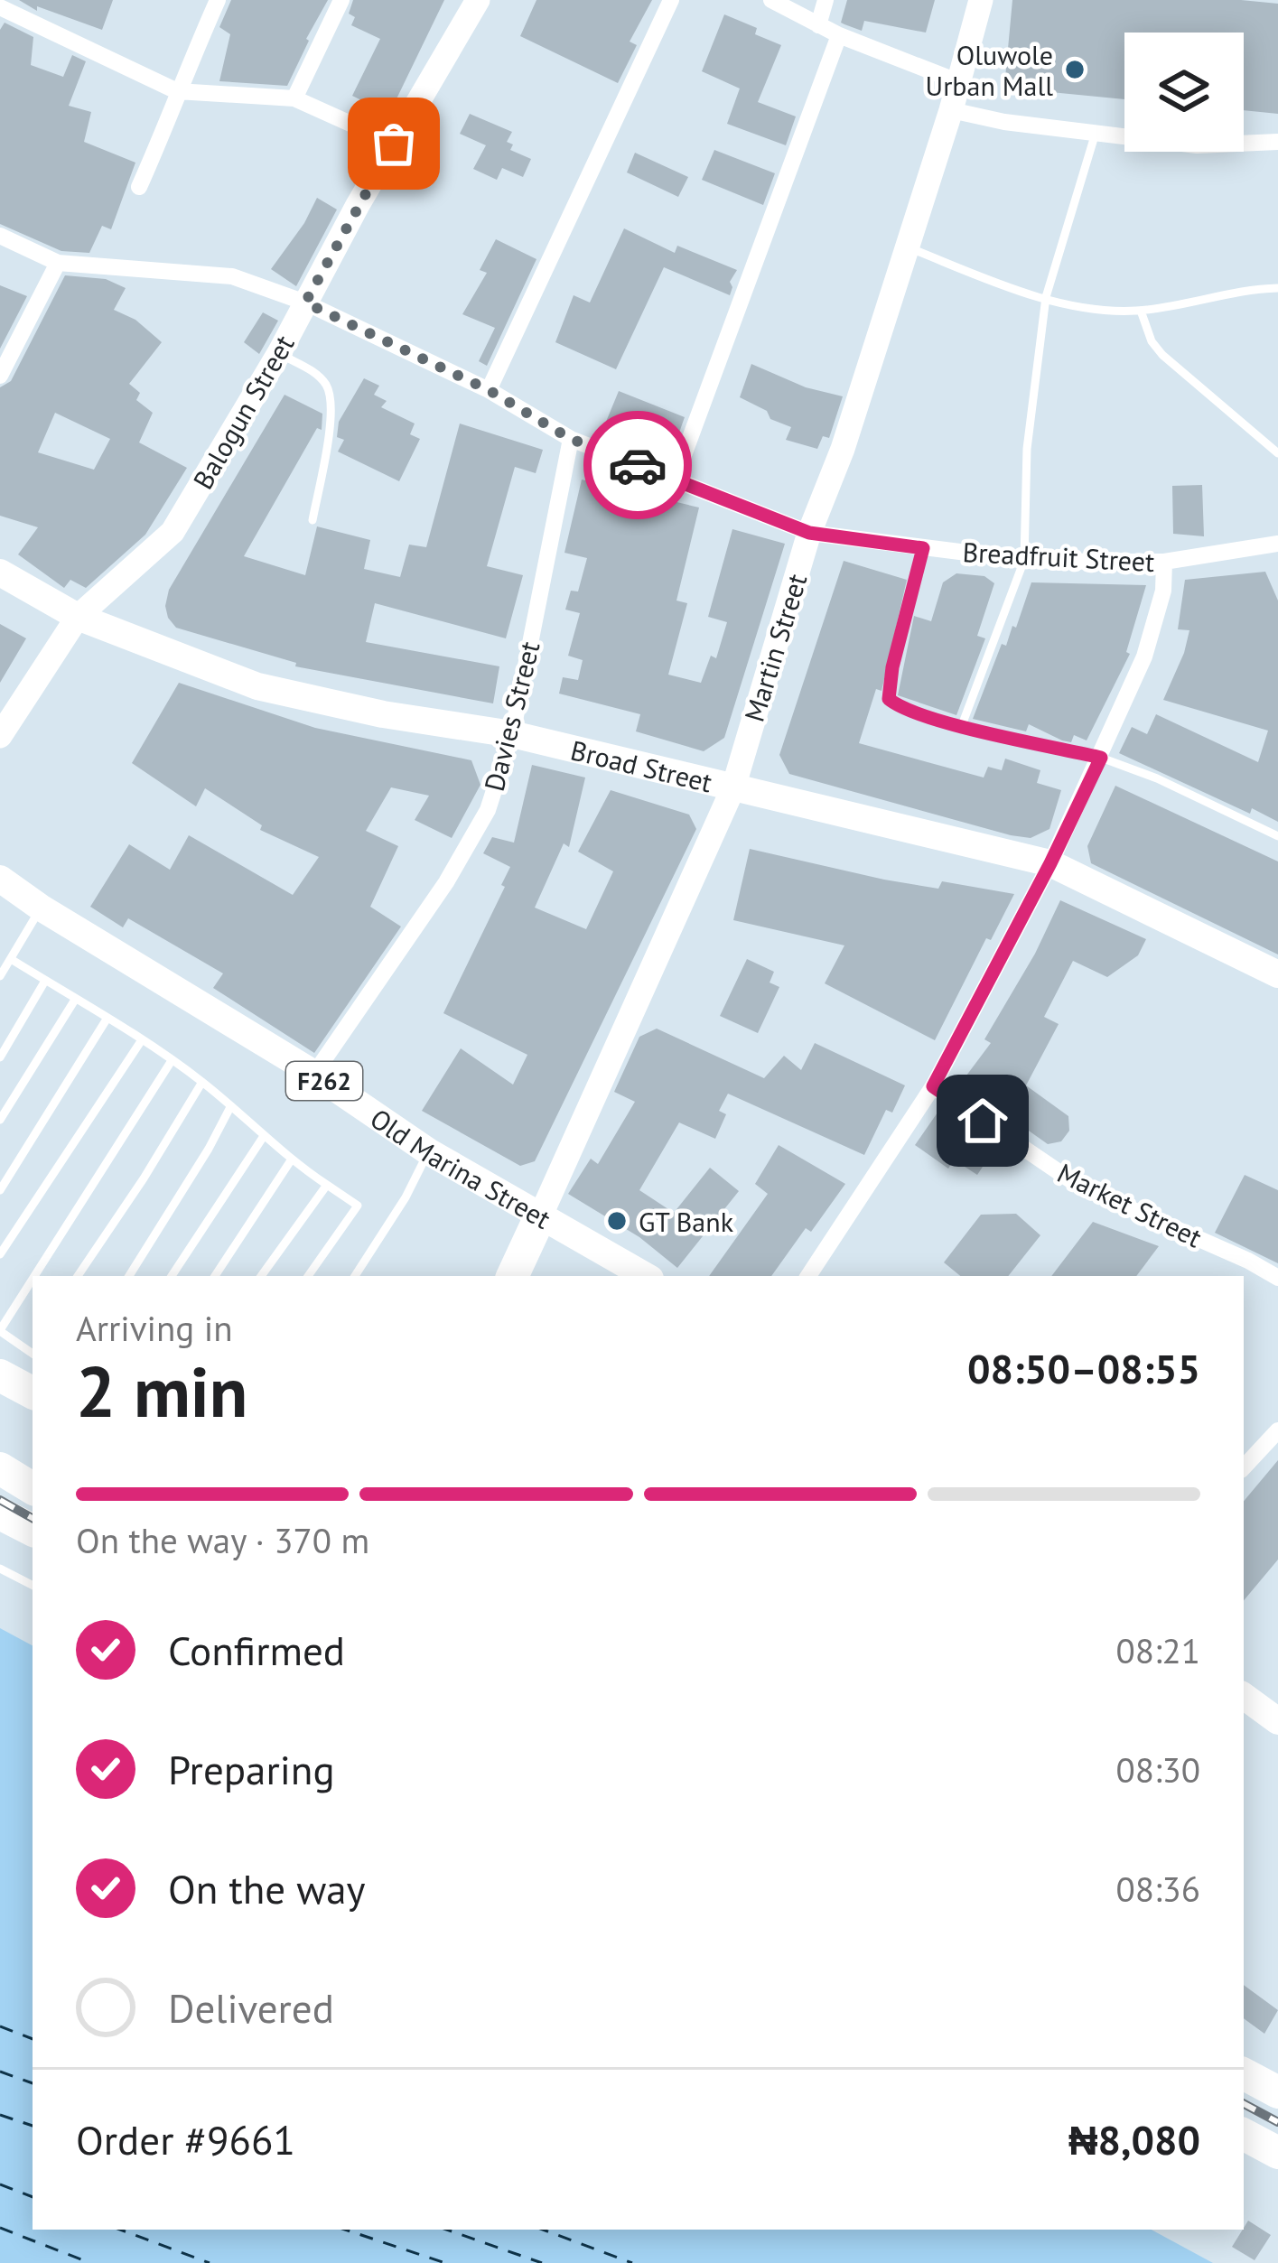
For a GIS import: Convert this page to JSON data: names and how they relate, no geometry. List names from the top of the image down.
{
  "streets": {
    "main road": ["Broad Street", "F262", "Old Marina Street"],
    "street": [
      "Balogun Street",
      "Breadfruit Street",
      "Martin Street",
      "Davies Street",
      "Market Street"
    ]
  },
  "crossings": [
    ["Balogun Street", "Breadfruit Street"],
    ["Balogun Street", "Broad Street"],
    ["Breadfruit Street", "Martin Street"],
    ["Breadfruit Street", "Davies Street"],
    ["Martin Street", "Broad Street"],
    ["Martin Street", "Old Marina Street"],
    ["Davies Street", "Broad Street"],
    ["Davies Street", "Old Marina Street"]
  ],
  "places": ["Oluwole Urban Mall", "GT Bank"],
  "page": {
    "heading": ["2 min", "Arriving in", "08:50–08:55"],
    "panel": ["Order #9661", "₦8,080"],
    "bar": "On the way · 370 m",
    "list": [
      ["Confirmed", "08:21"],
      ["Preparing", "08:30"],
      ["On the way", "08:36"],
      "Delivered"
    ]
  }
}
